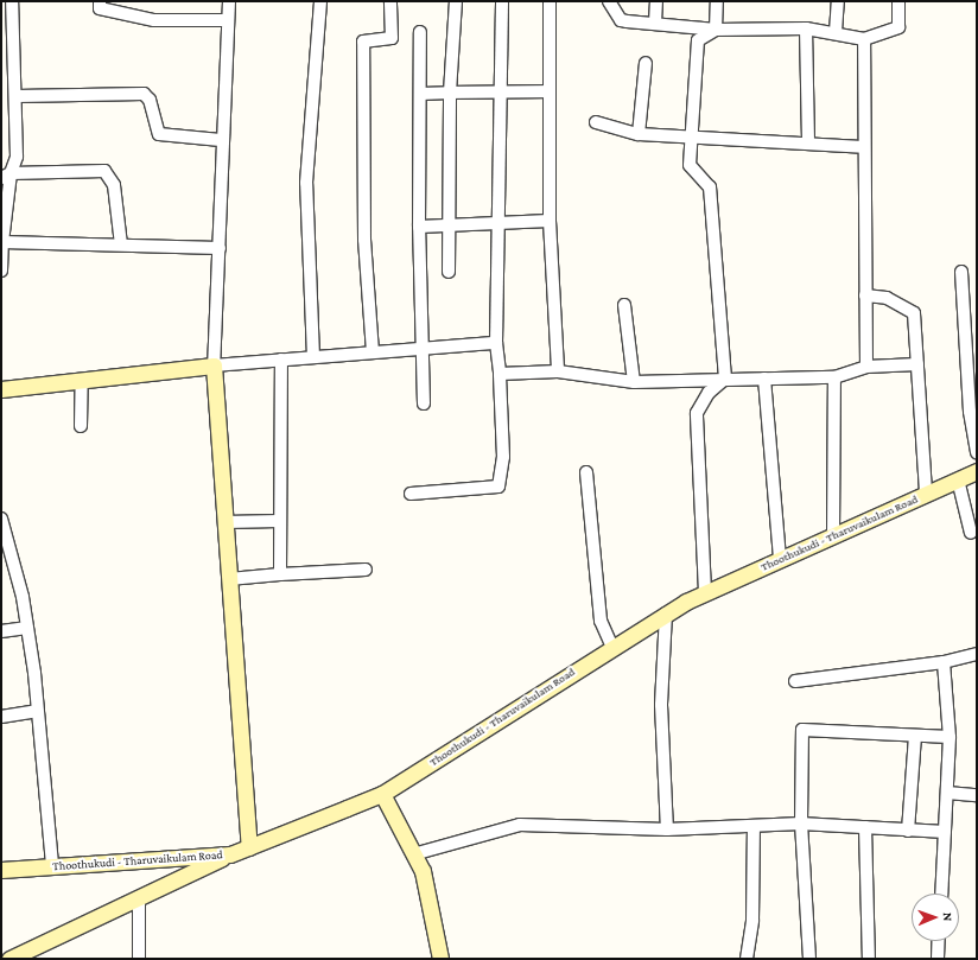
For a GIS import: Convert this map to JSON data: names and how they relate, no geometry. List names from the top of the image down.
{
  "streets": {
    "main road": ["Thoothukudi - Tharuvaikulam Road"]
  },
  "north": "right"
}
